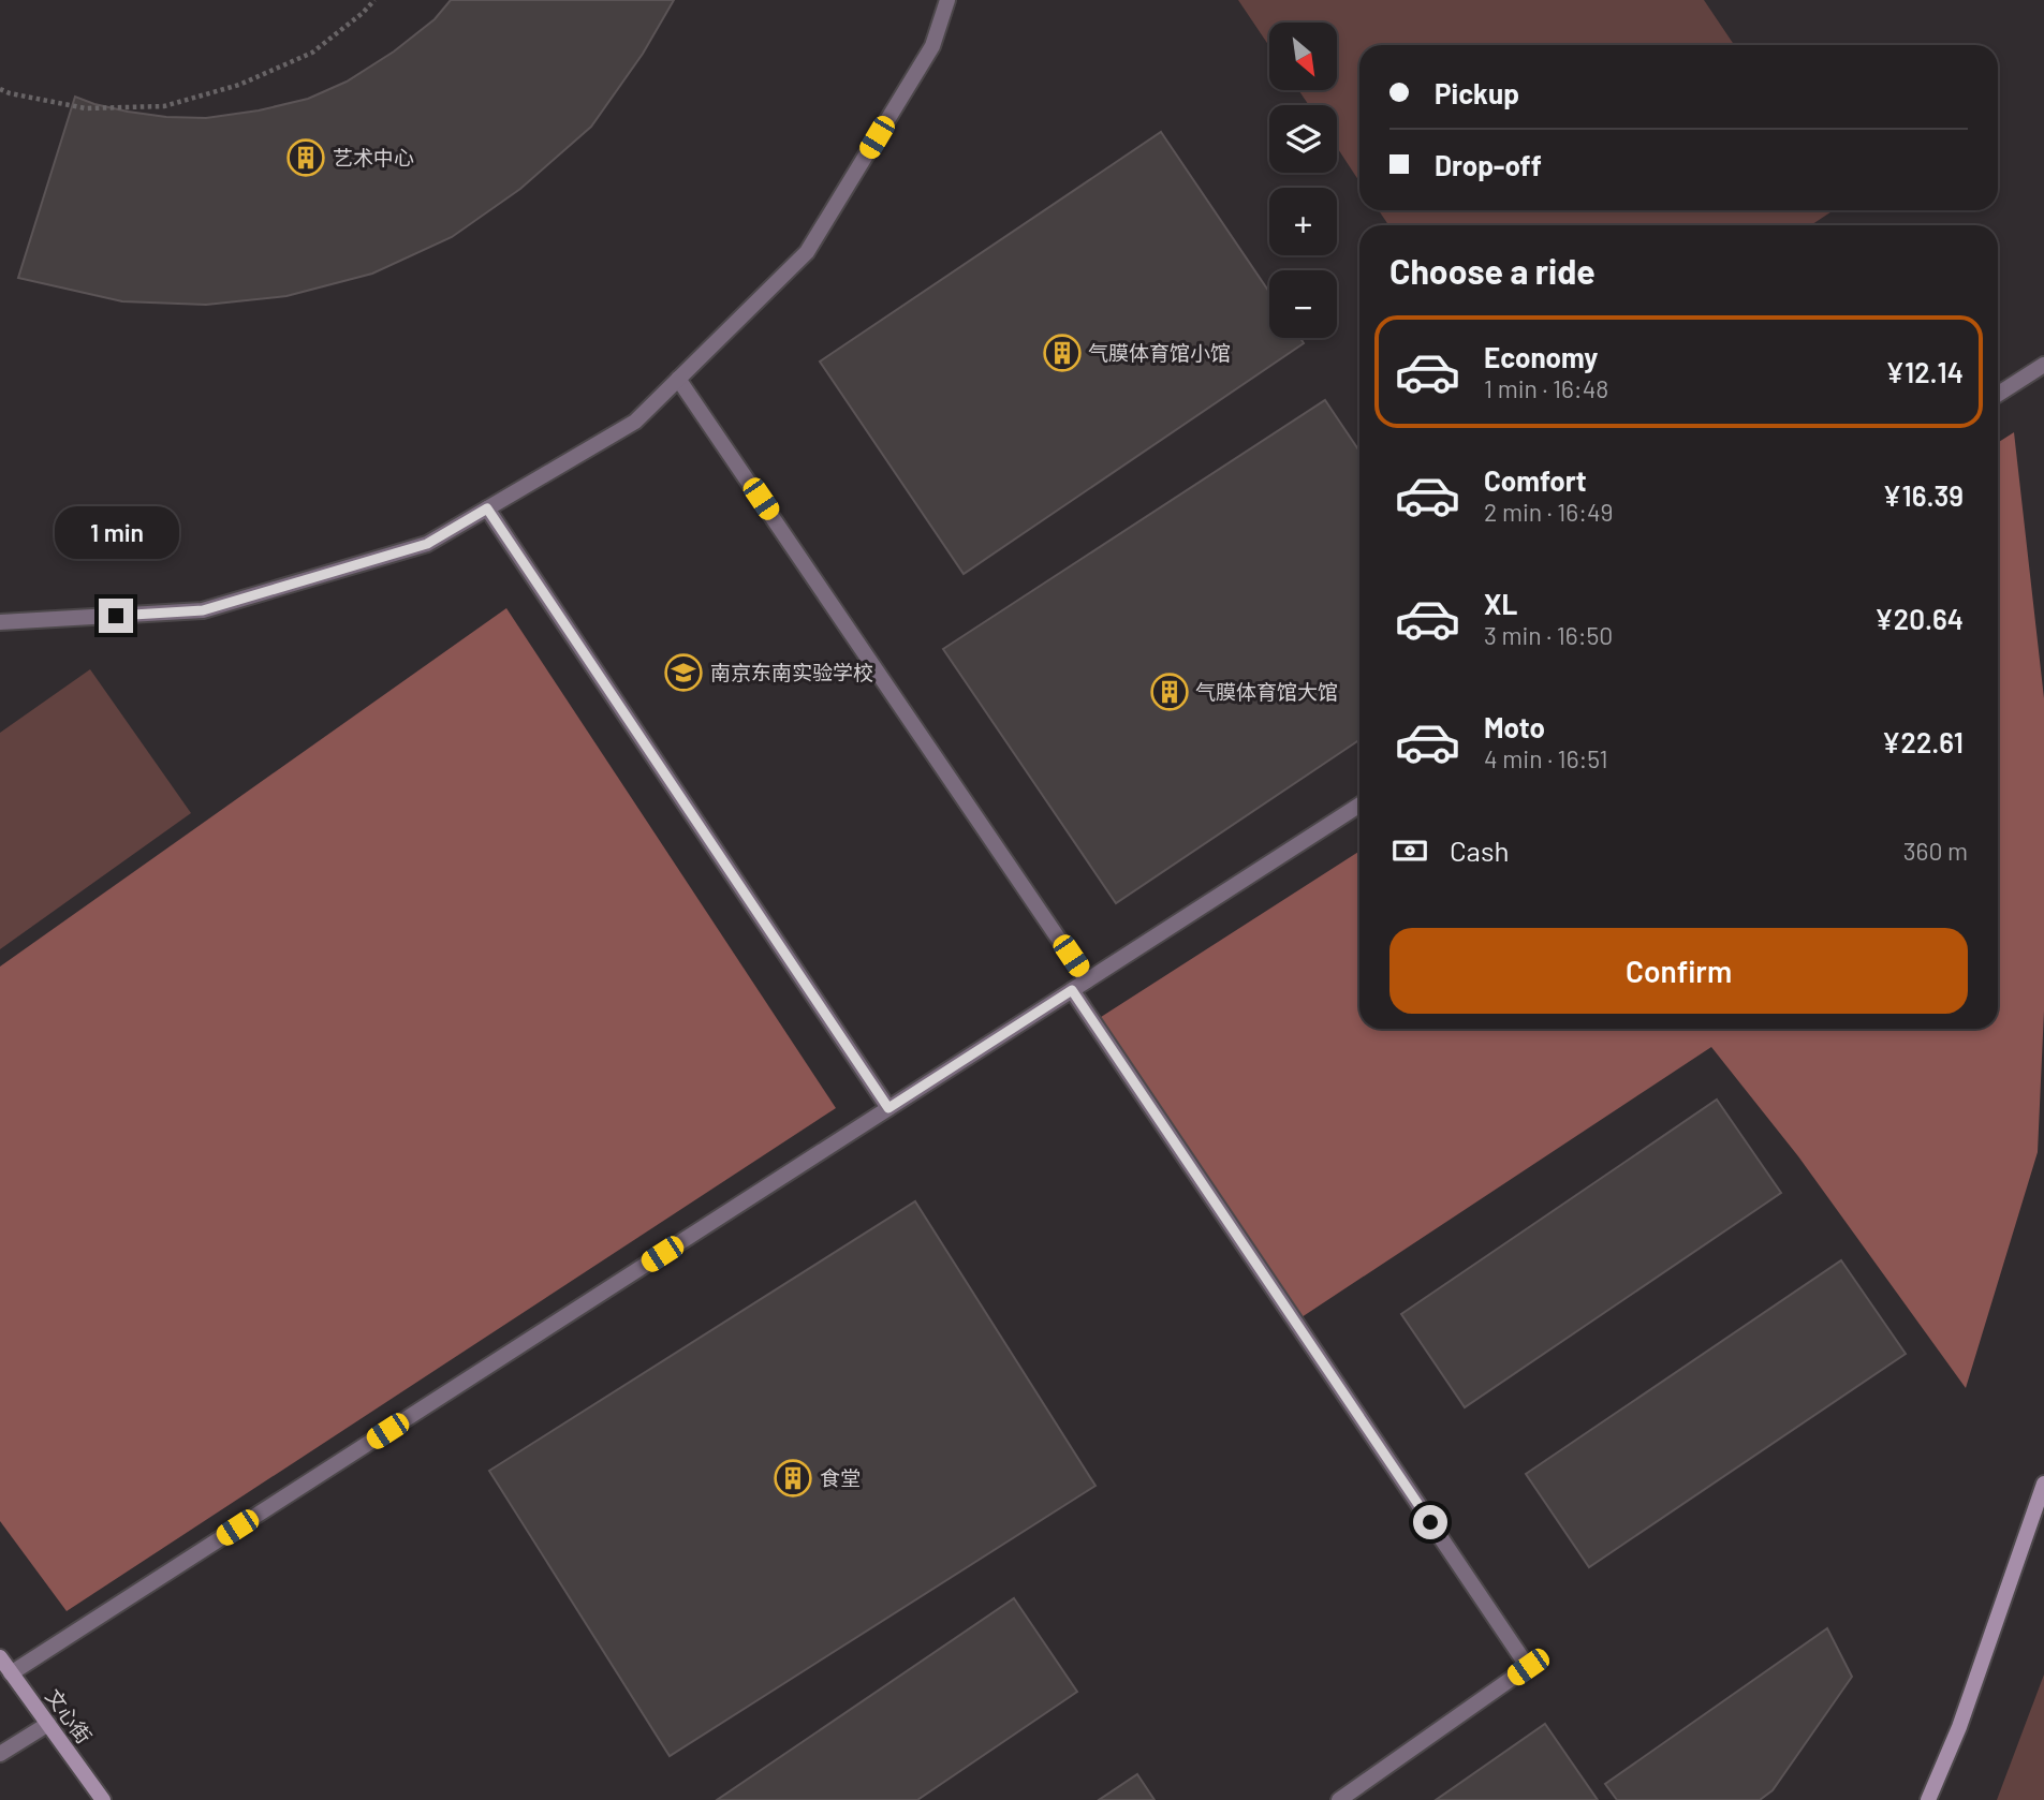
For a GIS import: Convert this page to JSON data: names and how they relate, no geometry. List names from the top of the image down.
{
  "streets": {
    "street": ["文心街"]
  },
  "places": {
    "building": [
      "艺术中心",
      "气膜体育馆小馆",
      "气膜体育馆大馆",
      "食堂"
    ],
    "school or university": ["南京东南实验学校"]
  },
  "north": "bottom right",
  "page": {
    "map_buttons": ["+", "−"],
    "banner": ["Pickup", "Drop-off"],
    "heading": "Choose a ride",
    "list": [
      {
        "name": "Economy",
        "note": "1 min · 16:48",
        "value": "¥12.14"
      },
      {
        "name": "Comfort",
        "note": "2 min · 16:49",
        "value": "¥16.39"
      },
      {
        "name": "XL",
        "note": "3 min · 16:50",
        "value": "¥20.64"
      },
      {
        "name": "Moto",
        "note": "4 min · 16:51",
        "value": "¥22.61"
      }
    ],
    "bubble": "1 min",
    "pay": ["Cash", "360 m"],
    "buttons": "Confirm"
  }
}
